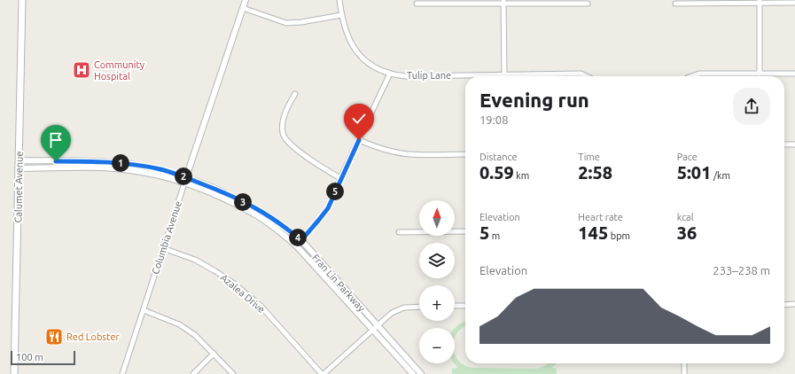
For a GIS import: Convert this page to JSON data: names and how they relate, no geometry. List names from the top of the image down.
{
  "streets": {
    "main road": ["Calumet Avenue"],
    "street": [
      "Tulip Lane",
      "Columbia Avenue",
      "Fran Lin Parkway",
      "Azalea Drive"
    ]
  },
  "crossings": [
    ["Calumet Avenue", "Fran Lin Parkway"],
    ["Columbia Avenue", "Fran Lin Parkway"],
    ["Columbia Avenue", "Azalea Drive"]
  ],
  "places": {
    "hospital": ["Community Hospital"],
    "restaurant": ["Red Lobster"]
  },
  "scale_bar": "100 m",
  "north": "top",
  "page": {
    "heading": ["Evening run", "19:08"],
    "stats": [
      ["Distance", "0.59 km"],
      ["Time", "2:58"],
      ["Pace", "5:01 /km"],
      ["Elevation", "5 m"],
      ["Heart rate", "145 bpm"],
      ["kcal", "36"]
    ],
    "pins": [
      "1",
      "2",
      "5",
      "3",
      "4"
    ],
    "map_buttons": ["+", "−"],
    "chart": ["Elevation", "233–238 m"],
    "scale": "100 m"
  }
}
